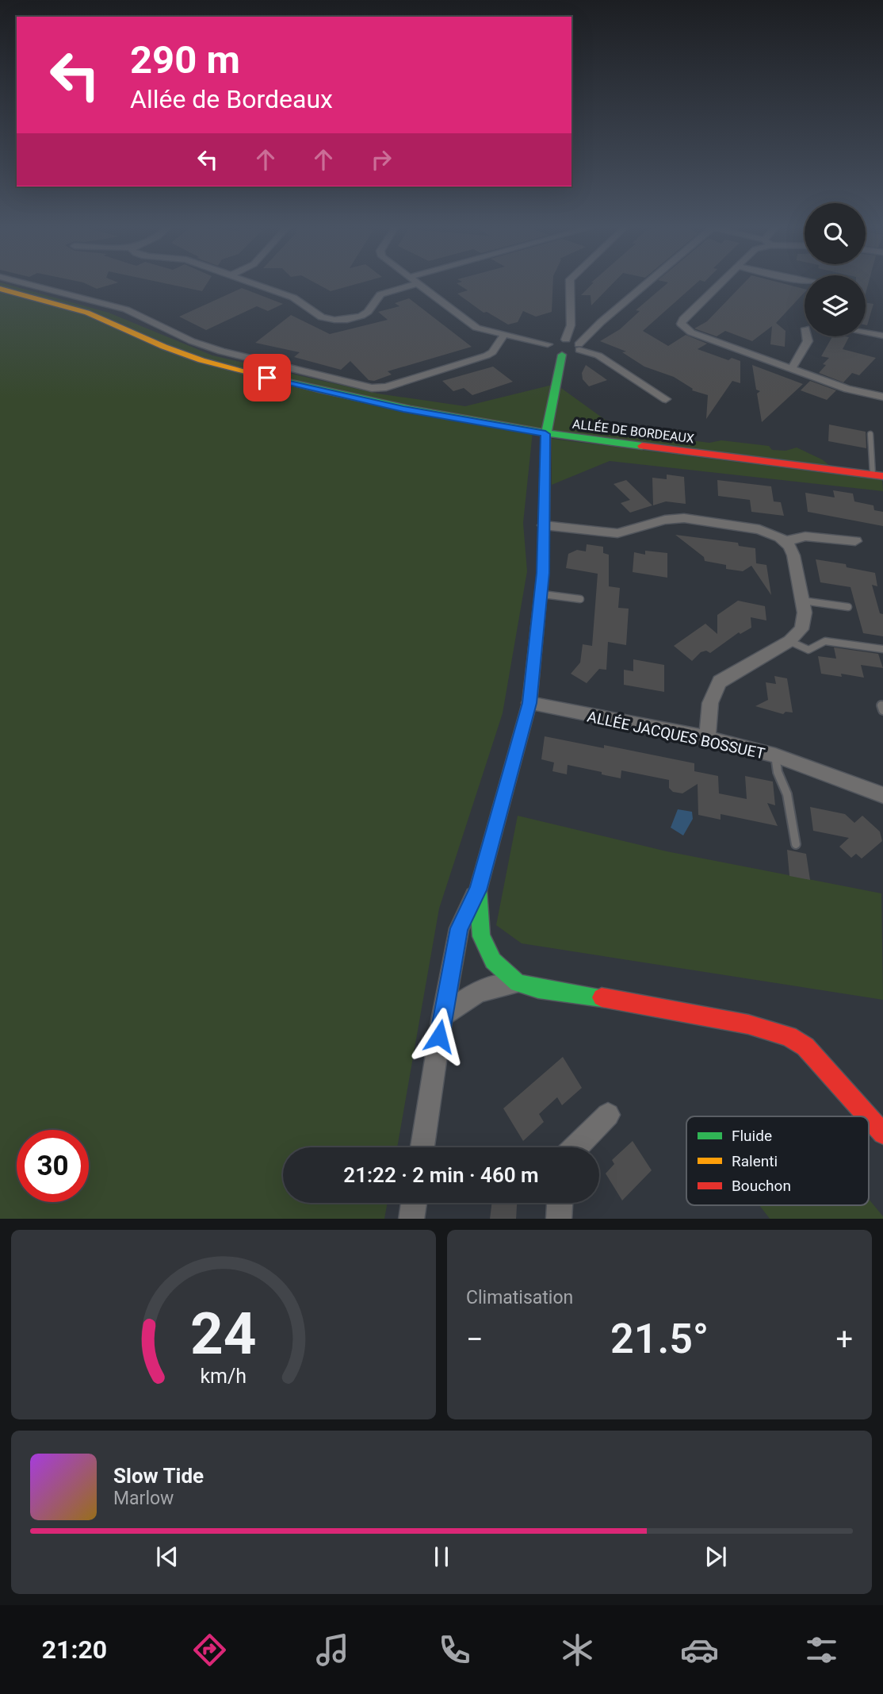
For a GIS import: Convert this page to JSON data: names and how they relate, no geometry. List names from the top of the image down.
{
  "streets": {
    "main road": ["ALLÉE DE BORDEAUX"],
    "street": ["ALLÉE JACQUES BOSSUET"]
  },
  "legend": ["Fluide", "Ralenti", "Bouchon"],
  "page": {
    "turn": ["290 m", "Allée de Bordeaux"],
    "limit": "30",
    "trip": "21:22 · 2 min · 460 m",
    "tile": "Climatisation",
    "heat": ["−", "21.5°", "+"],
    "song": ["Slow Tide", "Marlow"],
    "tabs": "21:20",
    "gauge": ["24", "km/h"]
  }
}
